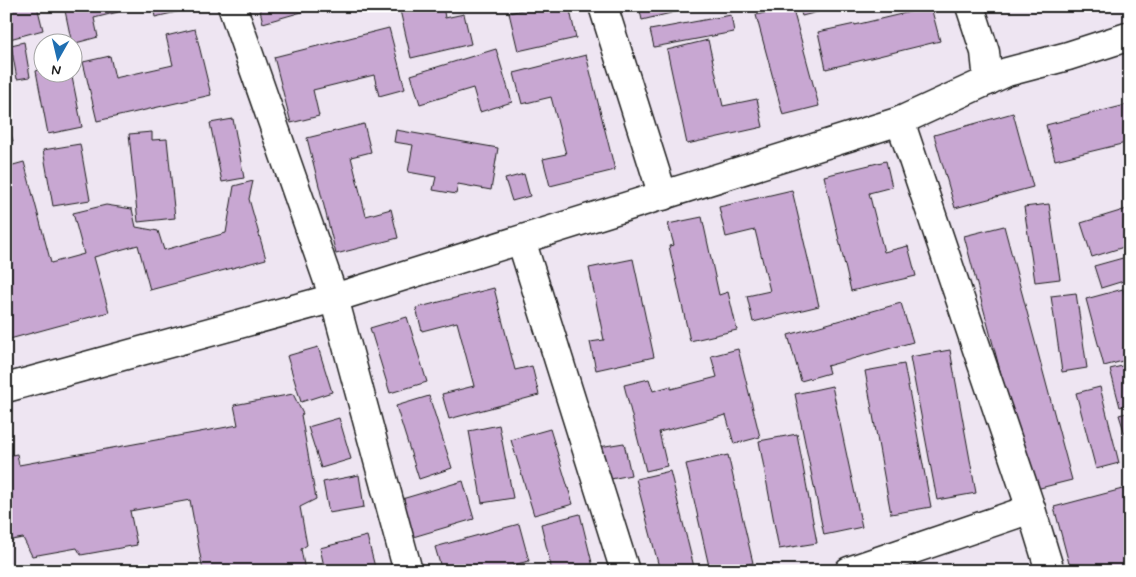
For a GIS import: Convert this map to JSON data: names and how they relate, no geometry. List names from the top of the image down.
{
  "north": "bottom"
}
